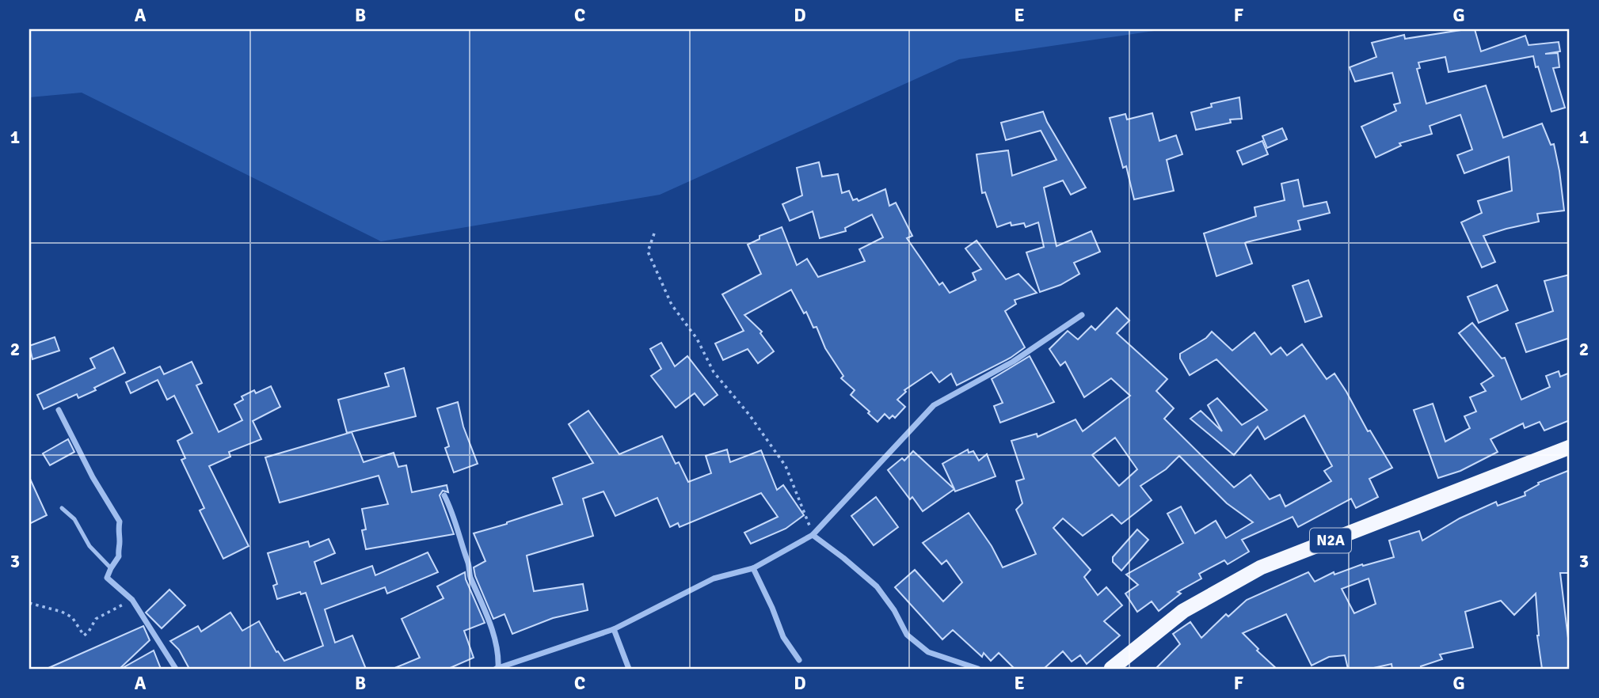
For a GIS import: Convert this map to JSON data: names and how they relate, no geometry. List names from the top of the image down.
{
  "streets": {
    "highway": ["N2A"]
  },
  "grid": {
    "columns": [
      "A",
      "B",
      "C",
      "D",
      "E",
      "F",
      "G"
    ],
    "rows": ["1", "2", "3"]
  }
}
